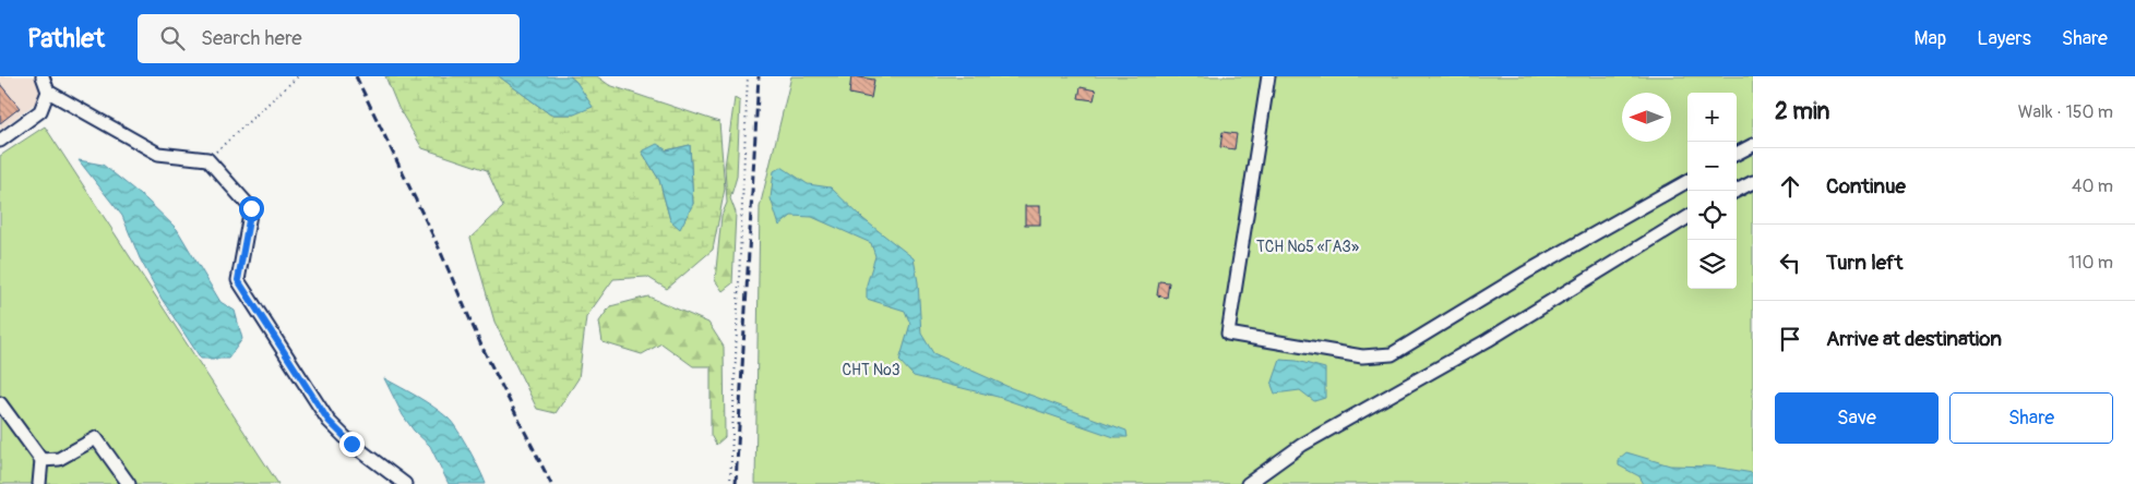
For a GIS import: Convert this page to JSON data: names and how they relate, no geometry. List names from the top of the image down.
{
  "parks": ["ТСН №5 «ГАЗ»", "СНТ №3"],
  "north": "left",
  "page": {
    "header": "Pathlet",
    "search": "Search here",
    "nav": ["Map", "Layers", "Share"],
    "heading": ["2 min", "Walk · 150 m"],
    "map_buttons": ["+", "−"],
    "list": [
      ["Continue", "40 m"],
      ["Turn left", "110 m"],
      "Arrive at destination"
    ],
    "buttons": ["Save", "Share"]
  }
}
